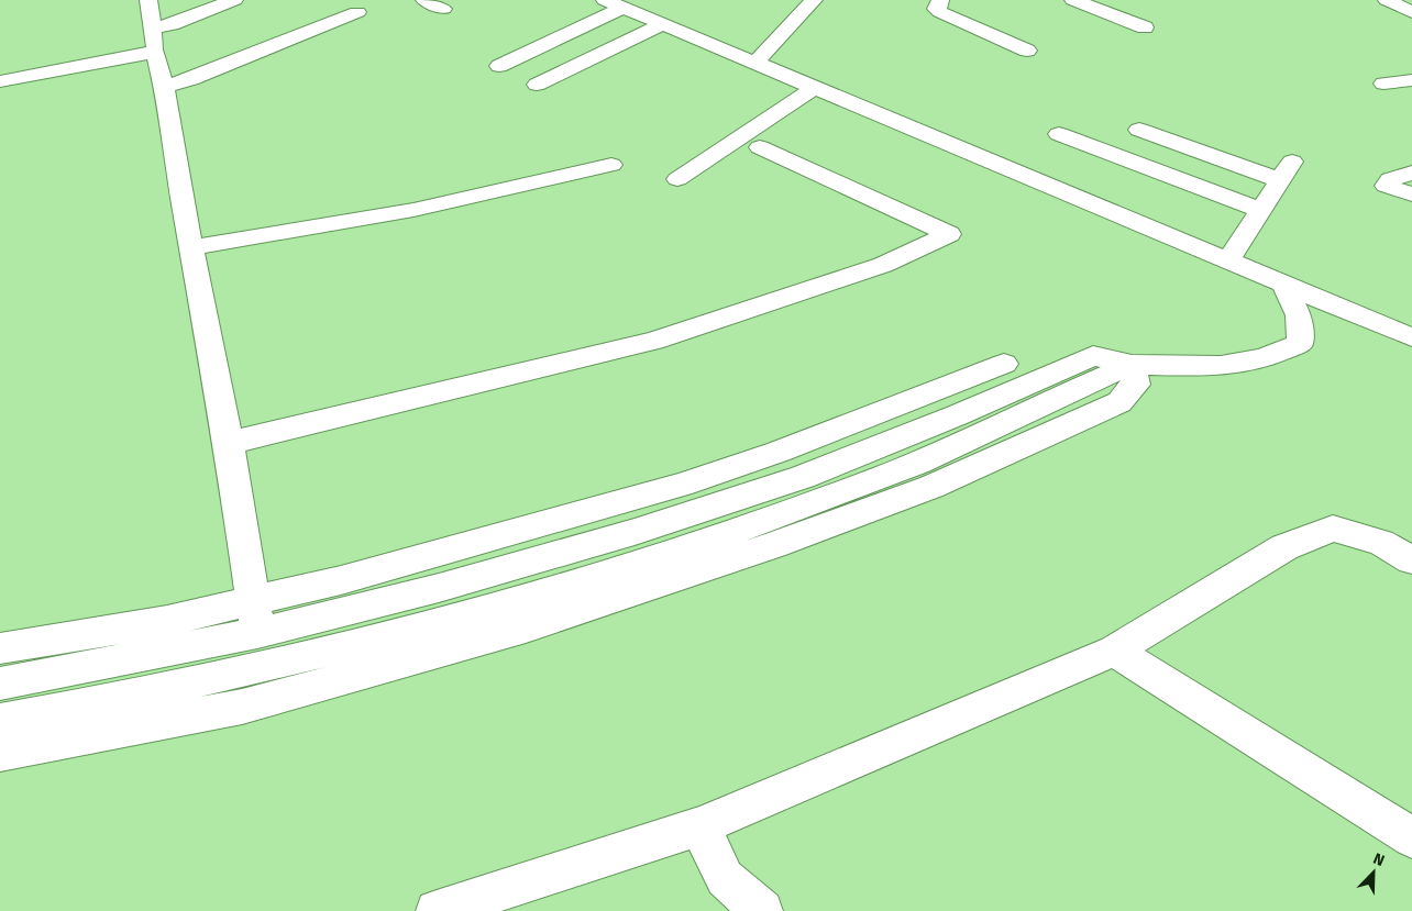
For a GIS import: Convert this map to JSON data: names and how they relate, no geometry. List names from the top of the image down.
{
  "north": "top right"
}
